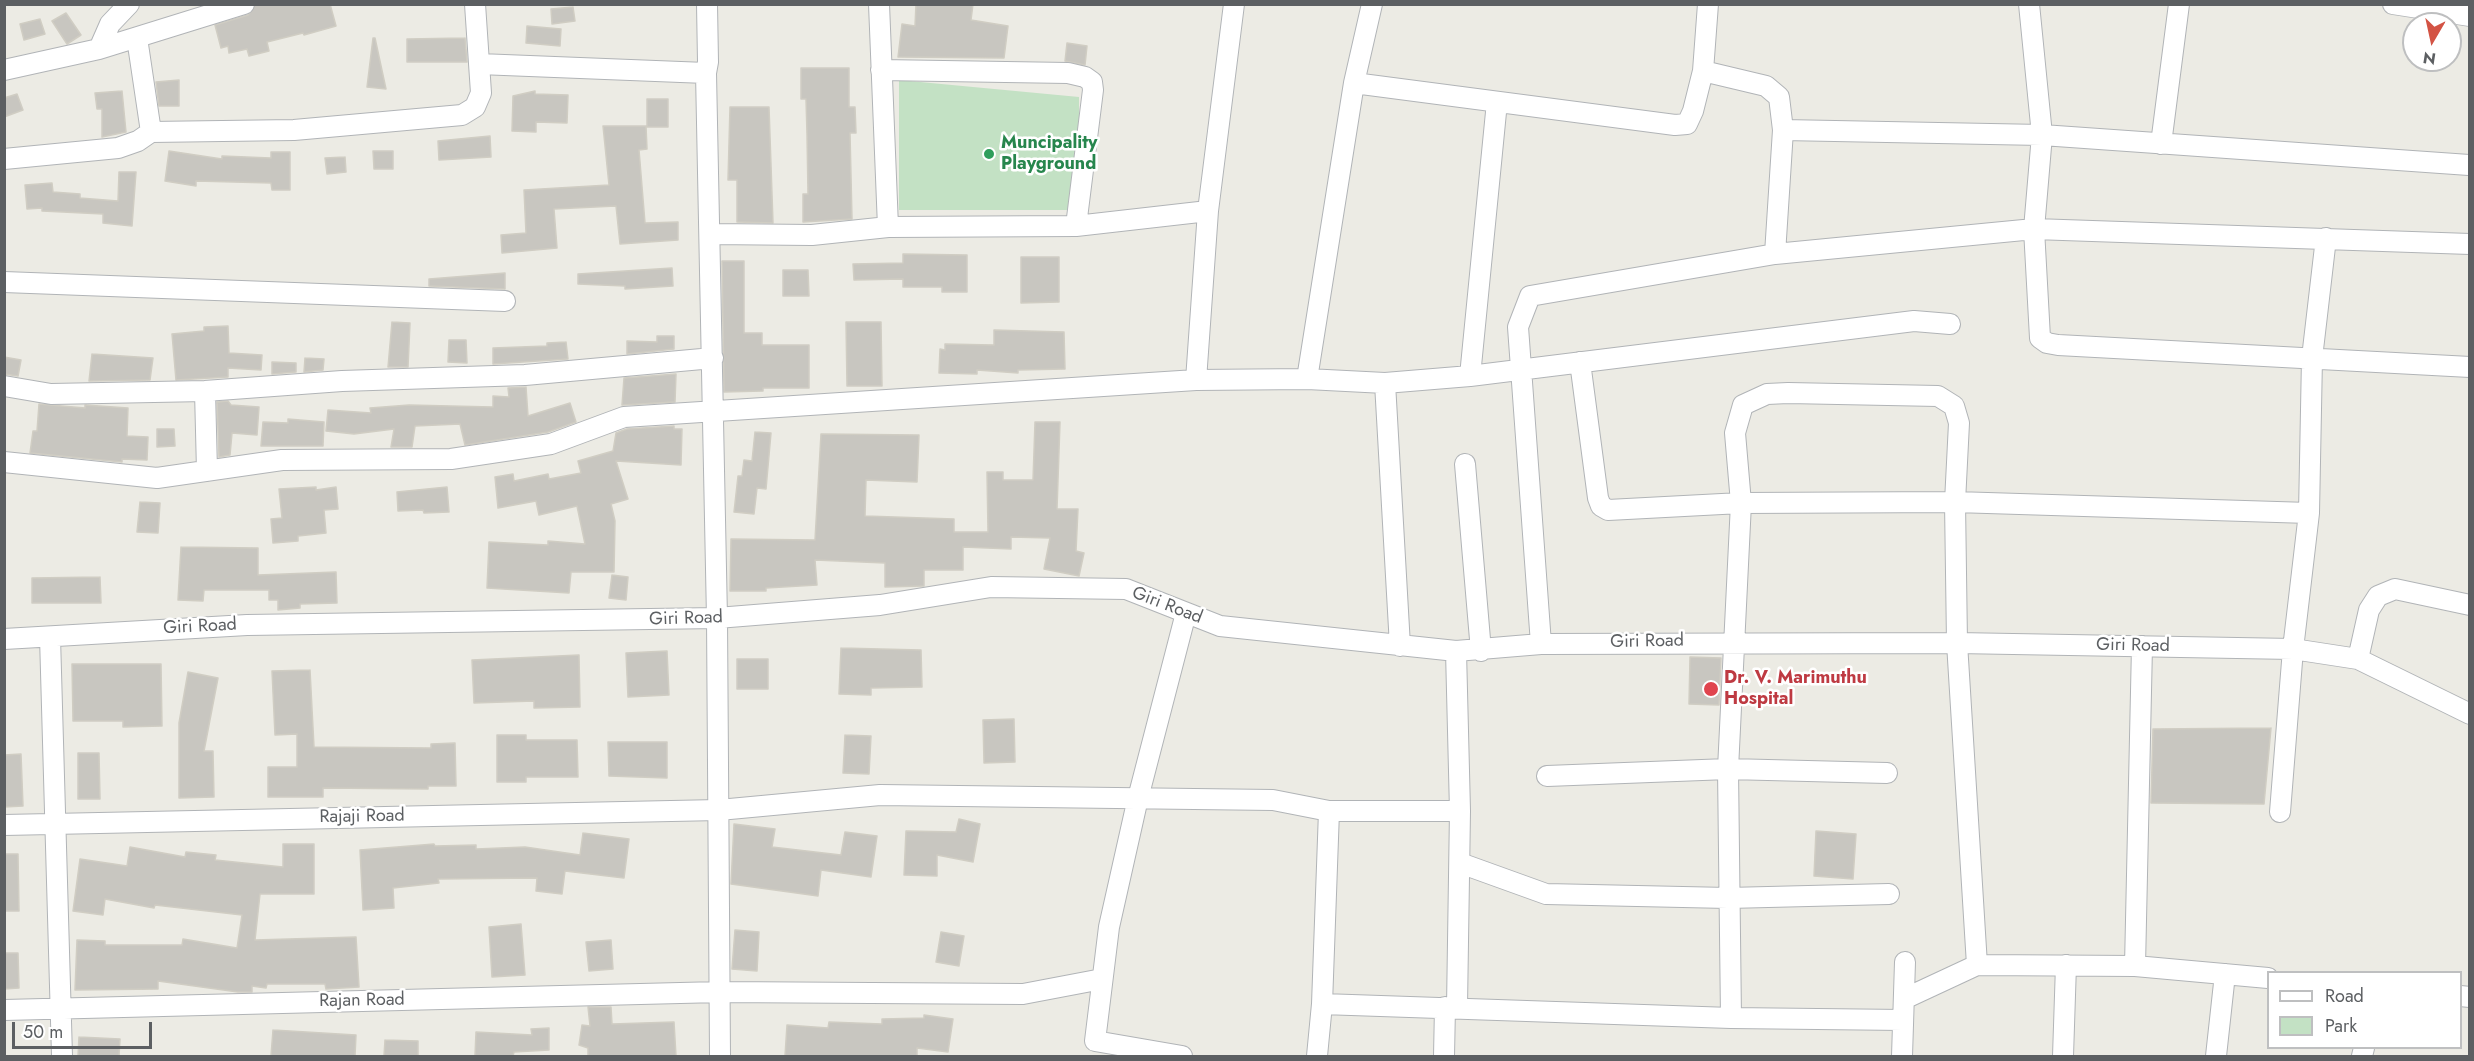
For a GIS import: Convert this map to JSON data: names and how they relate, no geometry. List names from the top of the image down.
{
  "streets": {
    "street": ["Giri Road", "Rajaji Road", "Rajan Road"]
  },
  "places": ["Muncipality Playground", "Dr. V. Marimuthu Hospital"],
  "legend": ["Road", "Park"],
  "scale_bar": "50 m",
  "north": "bottom"
}
